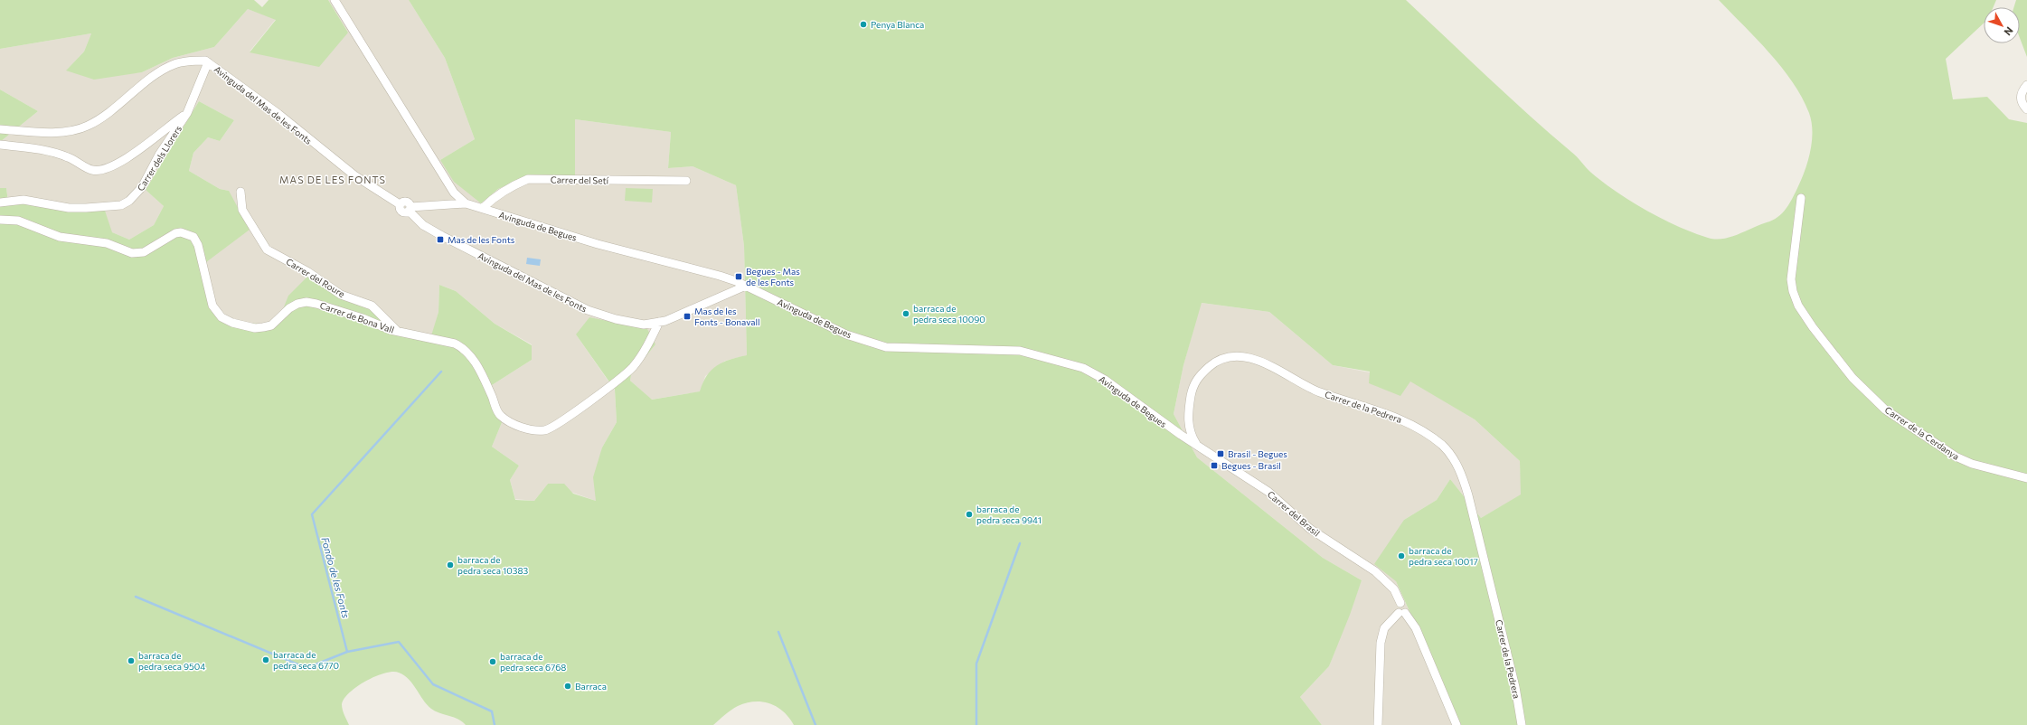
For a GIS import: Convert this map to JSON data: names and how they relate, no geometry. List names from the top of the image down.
{
  "streets": {
    "street": [
      "Avinguda del Mas de les Fonts",
      "Carrer dels Llorers",
      "Carrer del Setí",
      "Avinguda de Begues",
      "Carrer del Roure",
      "Carrer de Bona Vall",
      "Carrer de la Pedrera",
      "Carrer de la Cerdanya",
      "Carrer del Brasil"
    ]
  },
  "crossings": [
    ["Avinguda del Mas de les Fonts", "Carrer dels Llorers"],
    ["Avinguda del Mas de les Fonts", "Avinguda de Begues"],
    ["Avinguda del Mas de les Fonts", "Carrer de Bona Vall"],
    ["Carrer del Setí", "Avinguda de Begues"],
    ["Avinguda de Begues", "Carrer de la Pedrera"],
    ["Avinguda de Begues", "Carrer del Brasil"],
    ["Carrer del Roure", "Carrer de Bona Vall"],
    ["Carrer de la Pedrera", "Carrer del Brasil"]
  ],
  "districts": ["MAS DE LES FONTS"],
  "water": ["Fondo de les Fonts"],
  "places": {
    "other": [
      "Penya Blanca",
      "barraca de pedra seca 10090",
      "barraca de pedra seca 9941",
      "barraca de pedra seca 10017",
      "barraca de pedra seca 10383",
      "barraca de pedra seca 6770",
      "barraca de pedra seca 9504",
      "barraca de pedra seca 6768",
      "Barraca"
    ],
    "transit": [
      "Mas de les Fonts",
      "Begues - Mas de les Fonts",
      "Mas de les Fonts - Bonavall",
      "Brasil - Begues",
      "Begues - Brasil"
    ]
  },
  "north": "bottom right"
}
